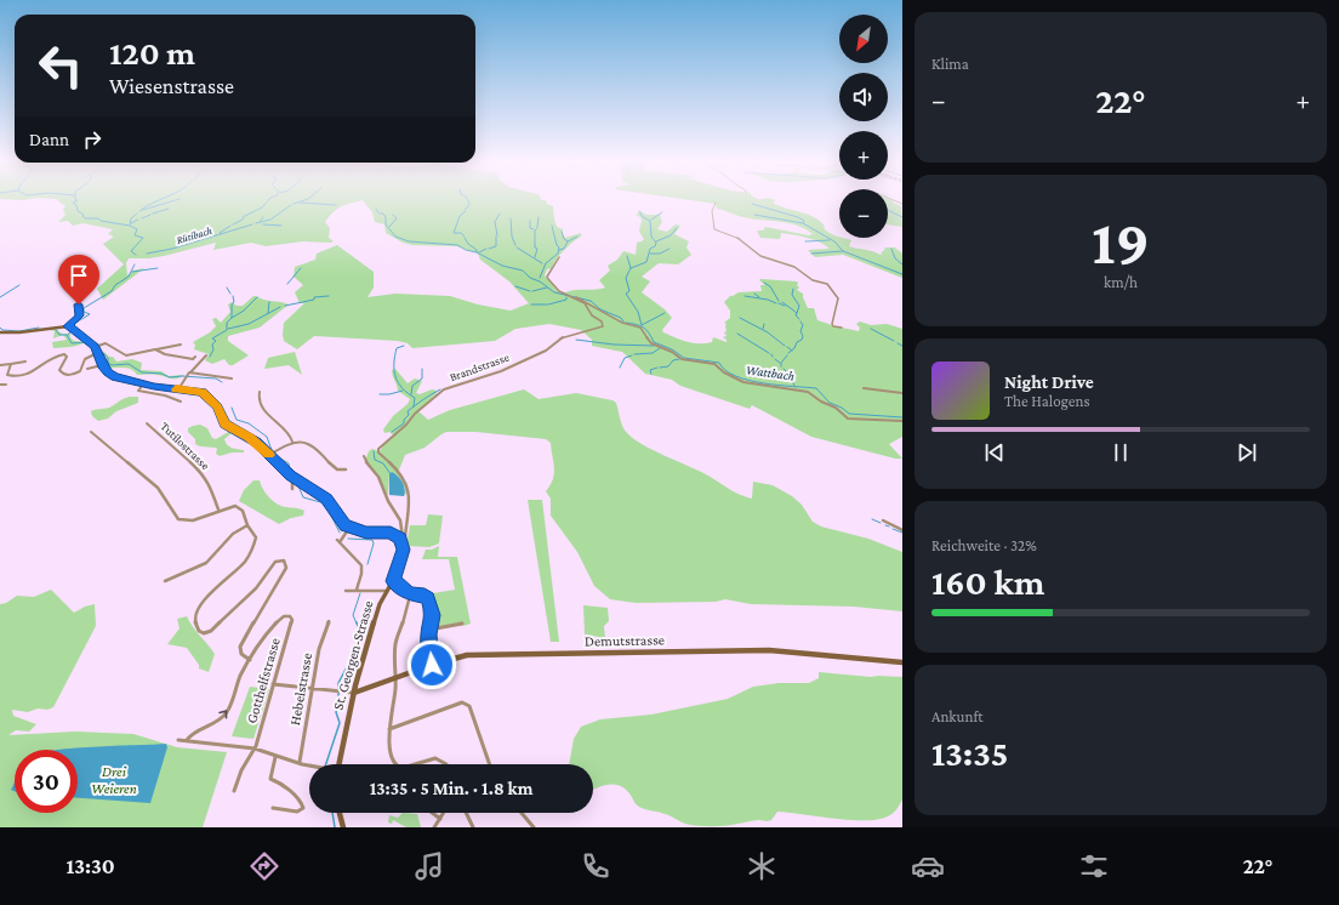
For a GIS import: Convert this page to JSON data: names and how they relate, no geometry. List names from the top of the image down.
{
  "streets": {
    "street": [
      "Brandstrasse",
      "Tutilostrasse",
      "Demutstrasse",
      "St. Georgen-Strasse",
      "Gotthelfstrasse",
      "Hebelstrasse"
    ]
  },
  "crossings": [
    ["Brandstrasse", "St. Georgen-Strasse"],
    ["Demutstrasse", "St. Georgen-Strasse"]
  ],
  "water": ["Rütibach", "Wattbach"],
  "parks": ["Drei Weieren"],
  "north": "bottom left",
  "page": {
    "tile": [
      "Klima",
      ["19", "km/h"],
      ["Reichweite · 32%", "160 km"],
      ["Ankunft", "13:35"]
    ],
    "map_buttons": ["+", "−"],
    "turn": ["120 m", "Wiesenstrasse"],
    "heat": ["−", "22°", "+"],
    "then": "Dann",
    "song": ["Night Drive", "The Halogens"],
    "limit": "30",
    "trip": "13:35 · 5 Min. · 1.8 km",
    "tabs": ["13:30", "22°"]
  }
}
